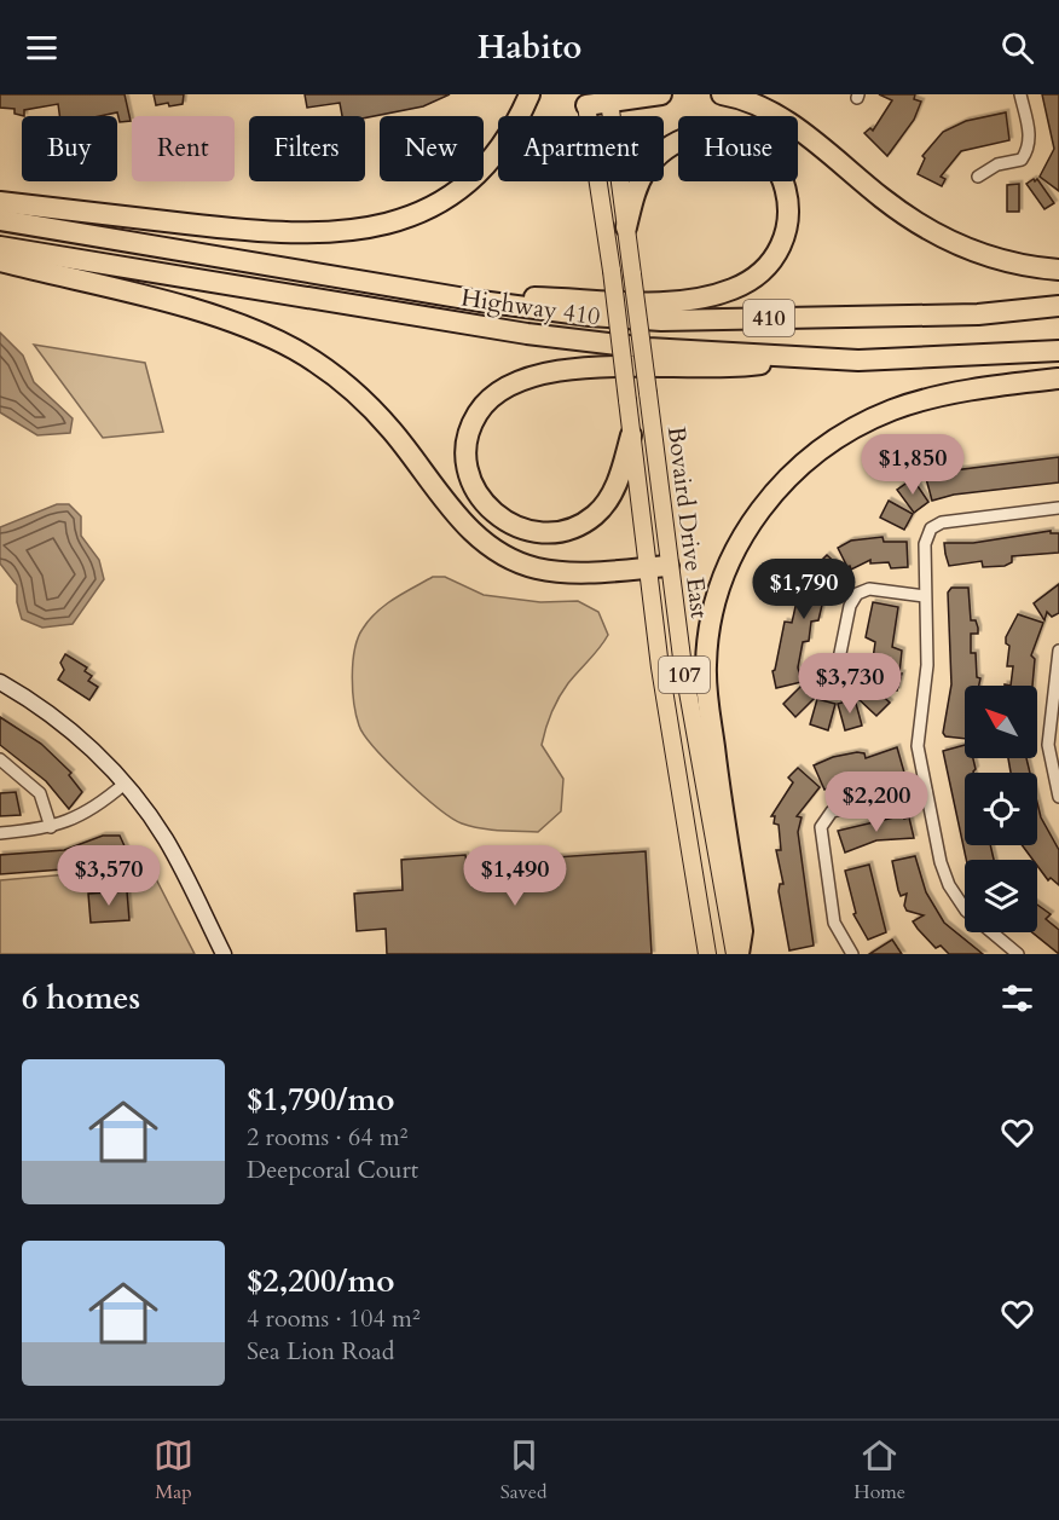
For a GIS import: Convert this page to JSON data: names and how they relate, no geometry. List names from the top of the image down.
{
  "streets": {
    "highway": ["Highway 410", "410"],
    "main road": ["Bovaird Drive East", "107"]
  },
  "north": "top left",
  "page": {
    "header": "Habito",
    "chip": [
      "Buy",
      "Rent",
      "Filters",
      "New",
      "Apartment",
      "House"
    ],
    "price": [
      "$1,850",
      "$1,790",
      "$3,730",
      "$2,200",
      "$3,570",
      "$1,490"
    ],
    "heading": "6 homes",
    "list": [
      {
        "name": "$1,790/mo",
        "note": "2 rooms · 64 m² · Deepcoral Court"
      },
      {
        "name": "$2,200/mo",
        "note": "4 rooms · 104 m² · Sea Lion Road"
      }
    ],
    "tabs": ["Map", "Saved", "Home"]
  }
}
